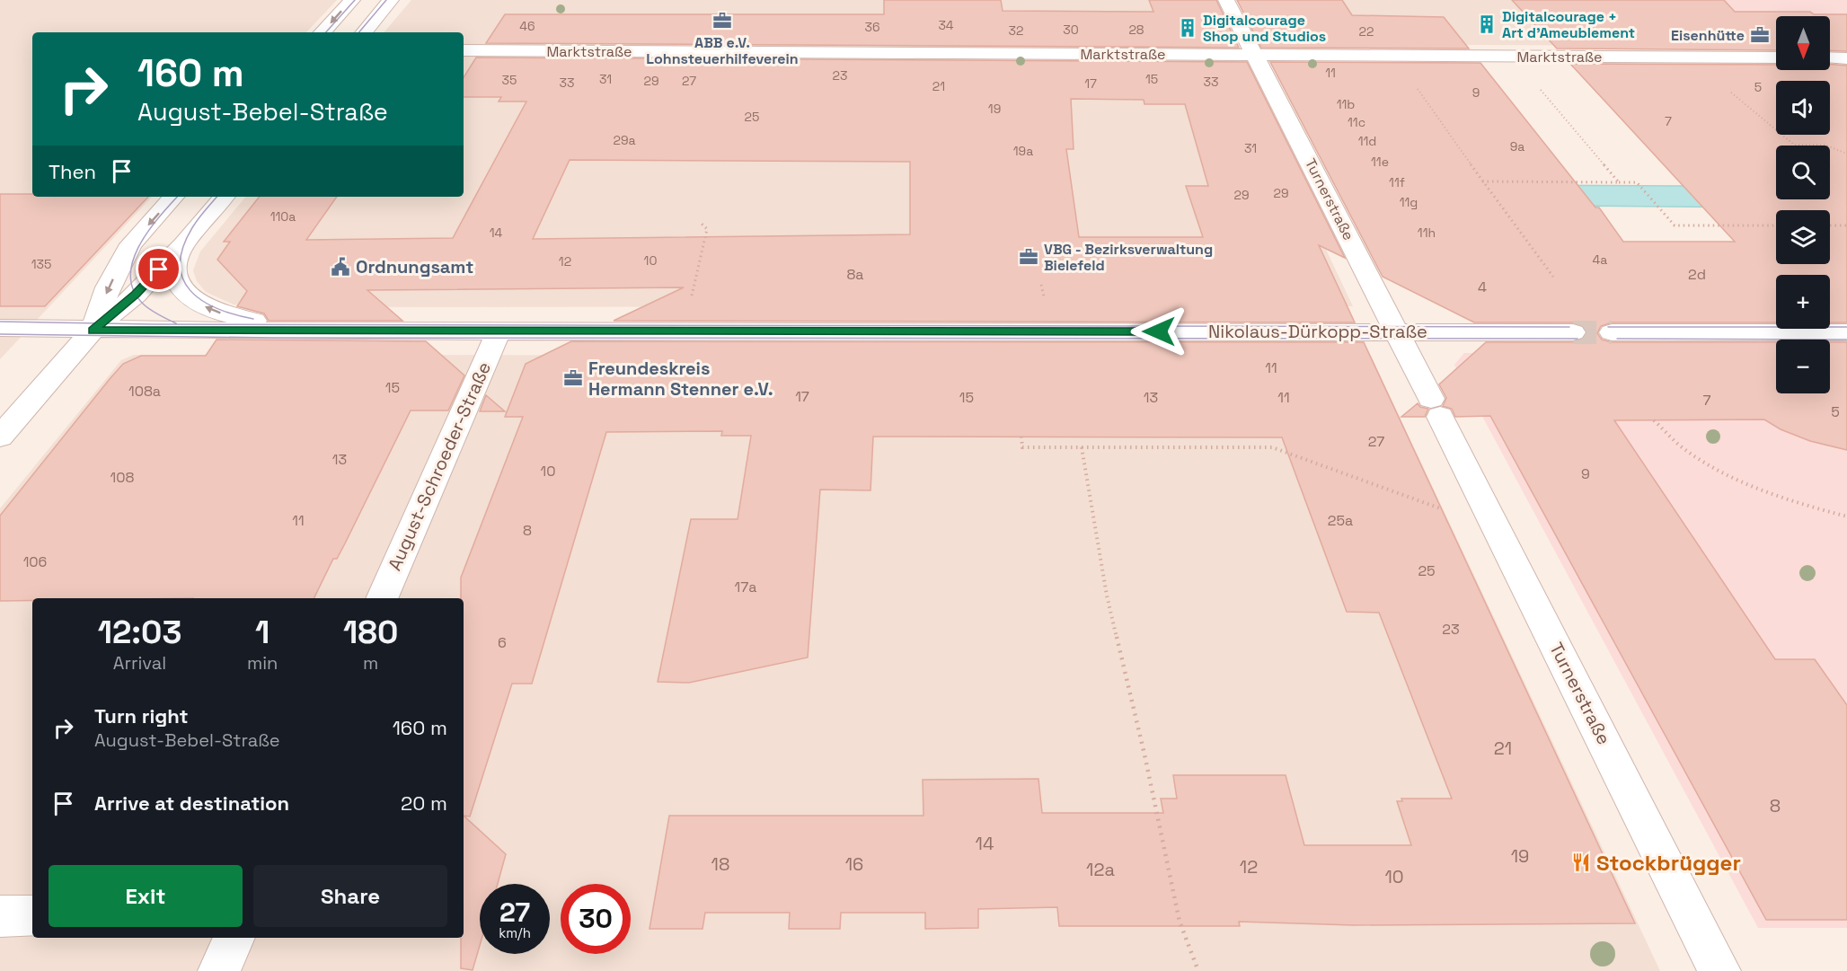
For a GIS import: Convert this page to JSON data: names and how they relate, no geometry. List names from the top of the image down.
{
  "streets": {
    "street": [
      "Marktstraße",
      "Turnerstraße",
      "Nikolaus-Dürkopp-Straße",
      "August-Schroeder-Straße"
    ]
  },
  "crossings": [
    ["Marktstraße", "Turnerstraße"],
    ["Turnerstraße", "Nikolaus-Dürkopp-Straße"],
    ["Nikolaus-Dürkopp-Straße", "August-Schroeder-Straße"]
  ],
  "places": {
    "office": [
      "ABB e.V. Lohnsteuerhilfeverein",
      "Eisenhütte",
      "VBG - Bezirksverwaltung Bielefeld",
      "Freundeskreis Hermann Stenner e.V."
    ],
    "building": ["Digitalcourage + Art d’Ameublement", "Digitalcourage Shop und Studios"],
    "public building": ["Ordnungsamt"],
    "restaurant": ["Stockbrügger"]
  },
  "house_numbers": [
    "34",
    "46",
    "36",
    "30",
    "28",
    "32",
    "22",
    "11",
    "23",
    "31",
    "15",
    "35",
    "29",
    "27",
    "33",
    "33",
    "17",
    "21",
    "5",
    "9",
    "11b",
    "19",
    "25",
    "7",
    "11c",
    "29a",
    "11d",
    "9a",
    "31",
    "19a",
    "11e",
    "11f",
    "29",
    "29",
    "11g",
    "110a",
    "14",
    "11h",
    "4a",
    "10",
    "12",
    "135",
    "8a",
    "2d",
    "4",
    "11",
    "15",
    "108a",
    "17",
    "15",
    "13",
    "11",
    "7",
    "5",
    "27",
    "13",
    "10",
    "9",
    "108",
    "11",
    "25a",
    "8",
    "106",
    "25",
    "17a",
    "23",
    "6",
    "21",
    "8",
    "14",
    "19",
    "18",
    "16",
    "12",
    "12a",
    "10"
  ],
  "north": "bottom",
  "page": {
    "map_buttons": ["+", "−"],
    "turn": ["160 m", "August-Bebel-Straße"],
    "then": "Then",
    "eta": [
      "12:03",
      "Arrival",
      "1",
      "min",
      "180",
      "m"
    ],
    "list": [
      {
        "name": "Turn right",
        "note": "August-Bebel-Straße",
        "value": "160 m"
      },
      {
        "name": "Arrive at destination",
        "value": "20 m"
      }
    ],
    "buttons": ["Exit", "Share"],
    "speed": "27 km/h",
    "limit": "30"
  }
}
